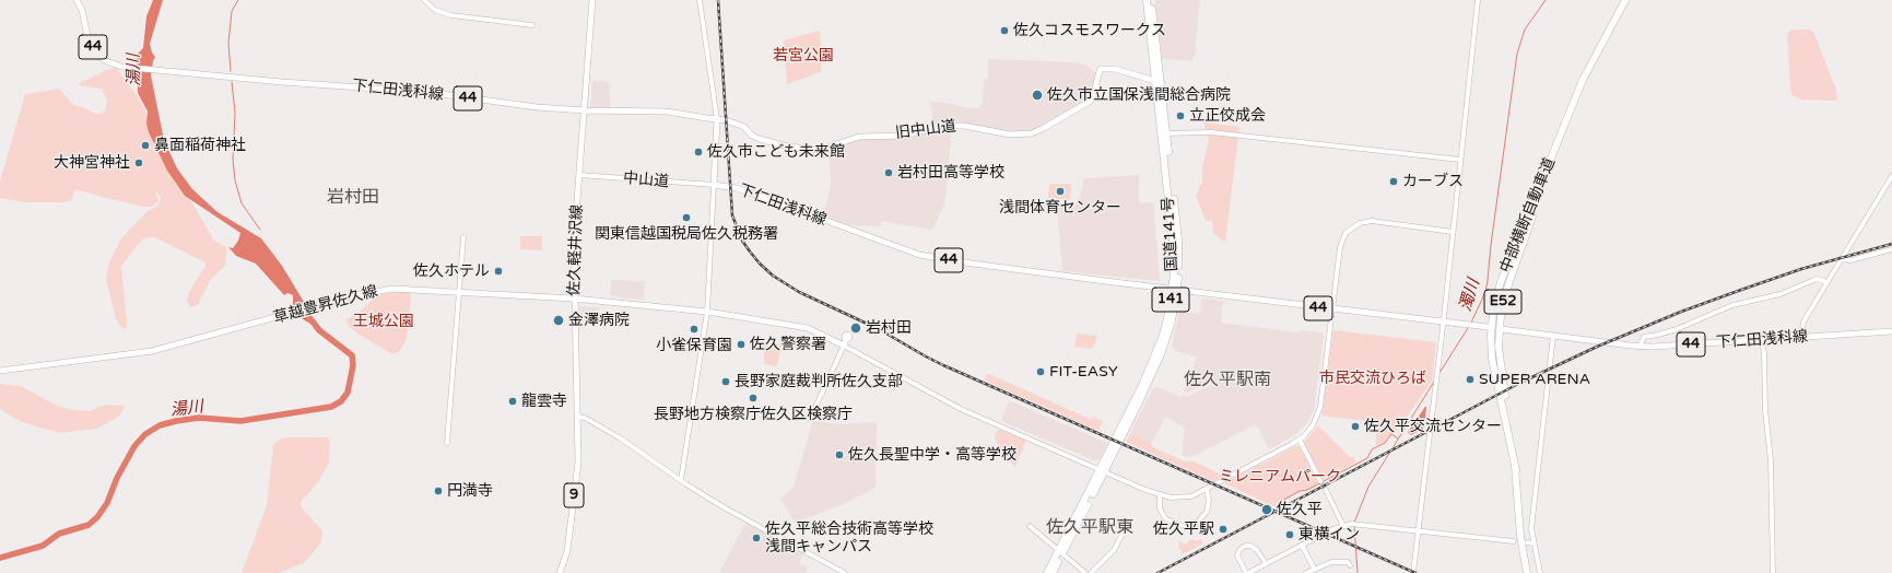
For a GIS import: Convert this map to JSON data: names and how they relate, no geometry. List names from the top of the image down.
{
  "streets": {
    "highway": [
      "中部横断自動車道",
      "国道141号",
      "141",
      "E52"
    ],
    "main road": [
      "44",
      "下仁田浅科線",
      "旧中山道",
      "佐久軽井沢線",
      "草越豊昇佐久線",
      "9"
    ],
    "street": ["中山道"]
  },
  "crossings": [
    ["下仁田浅科線", "旧中山道"],
    ["下仁田浅科線", "中山道"],
    ["下仁田浅科線", "国道141号"],
    ["下仁田浅科線", "佐久軽井沢線"],
    ["旧中山道", "国道141号"],
    ["中山道", "佐久軽井沢線"],
    ["佐久軽井沢線", "草越豊昇佐久線"]
  ],
  "districts": ["岩村田", "佐久平駅南", "佐久平駅東"],
  "water": ["湯川", "濁川"],
  "parks": [
    "若宮公園",
    "王城公園",
    "市民交流ひろば",
    "ミレニアムパーク"
  ],
  "places": [
    "佐久コスモスワークス",
    "佐久市立国保浅間総合病院",
    "立正佼成会",
    "鼻面稲荷神社",
    "佐久市こども未来館",
    "大神宮神社",
    "岩村田高等学校",
    "カーブス",
    "浅間体育センター",
    "関東信越国税局佐久税務署",
    "佐久ホテル",
    "金澤病院",
    "岩村田",
    "小雀保育園",
    "佐久警察署",
    "FIT-EASY",
    "SUPER ARENA",
    "長野家庭裁判所佐久支部",
    "長野地方検察庁佐久区検察庁",
    "龍雲寺",
    "佐久平交流センター",
    "佐久長聖中学・高等学校",
    "円満寺",
    "佐久平",
    "佐久平駅",
    "東横イン",
    "佐久平総合技術高等学校 浅間キャンパス"
  ]
}
